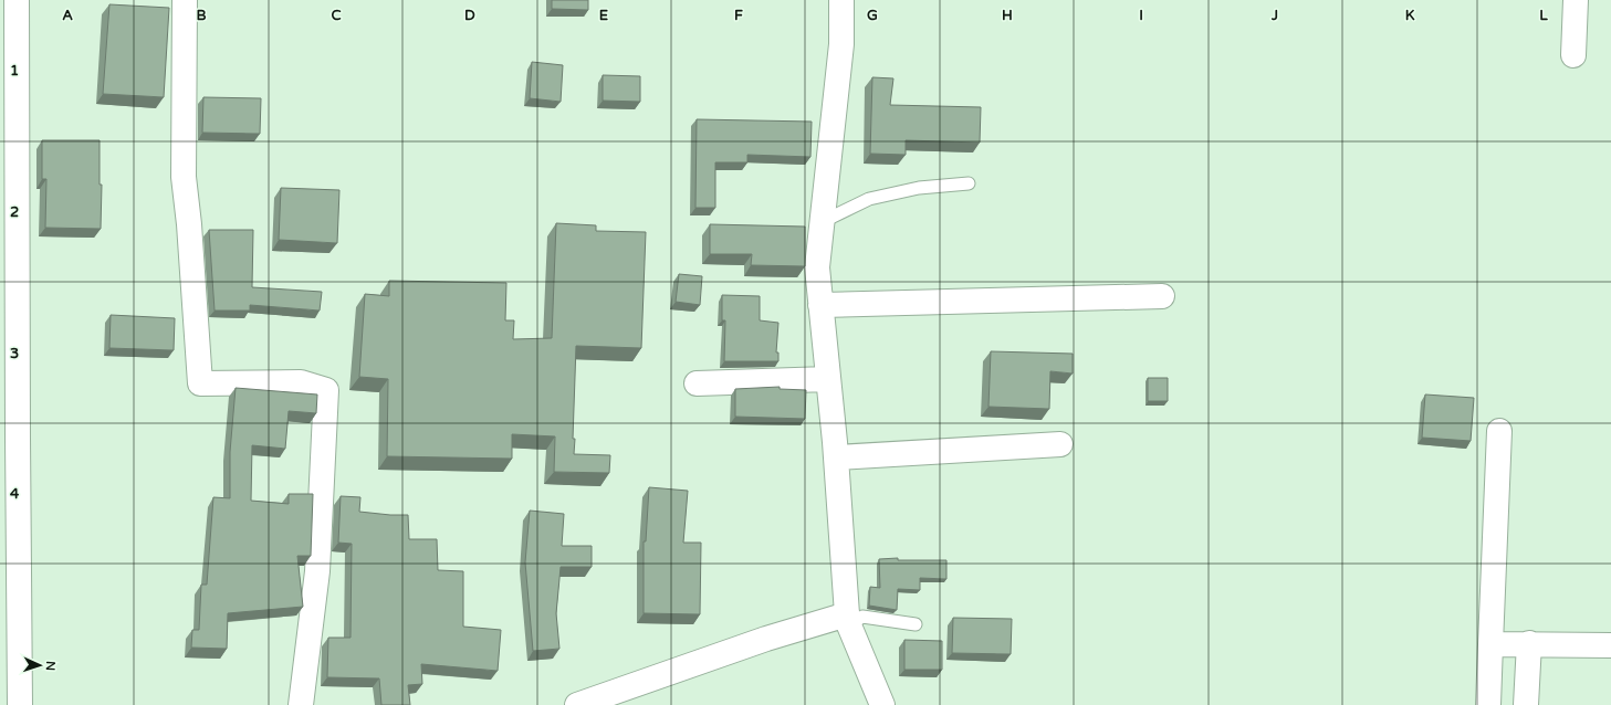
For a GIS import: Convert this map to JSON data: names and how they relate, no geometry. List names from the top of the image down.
{
  "north": "right",
  "grid": {
    "columns": [
      "A",
      "B",
      "C",
      "D",
      "E",
      "F",
      "G",
      "H",
      "I",
      "J",
      "K",
      "L"
    ],
    "rows": [
      "1",
      "2",
      "3",
      "4"
    ]
  }
}
